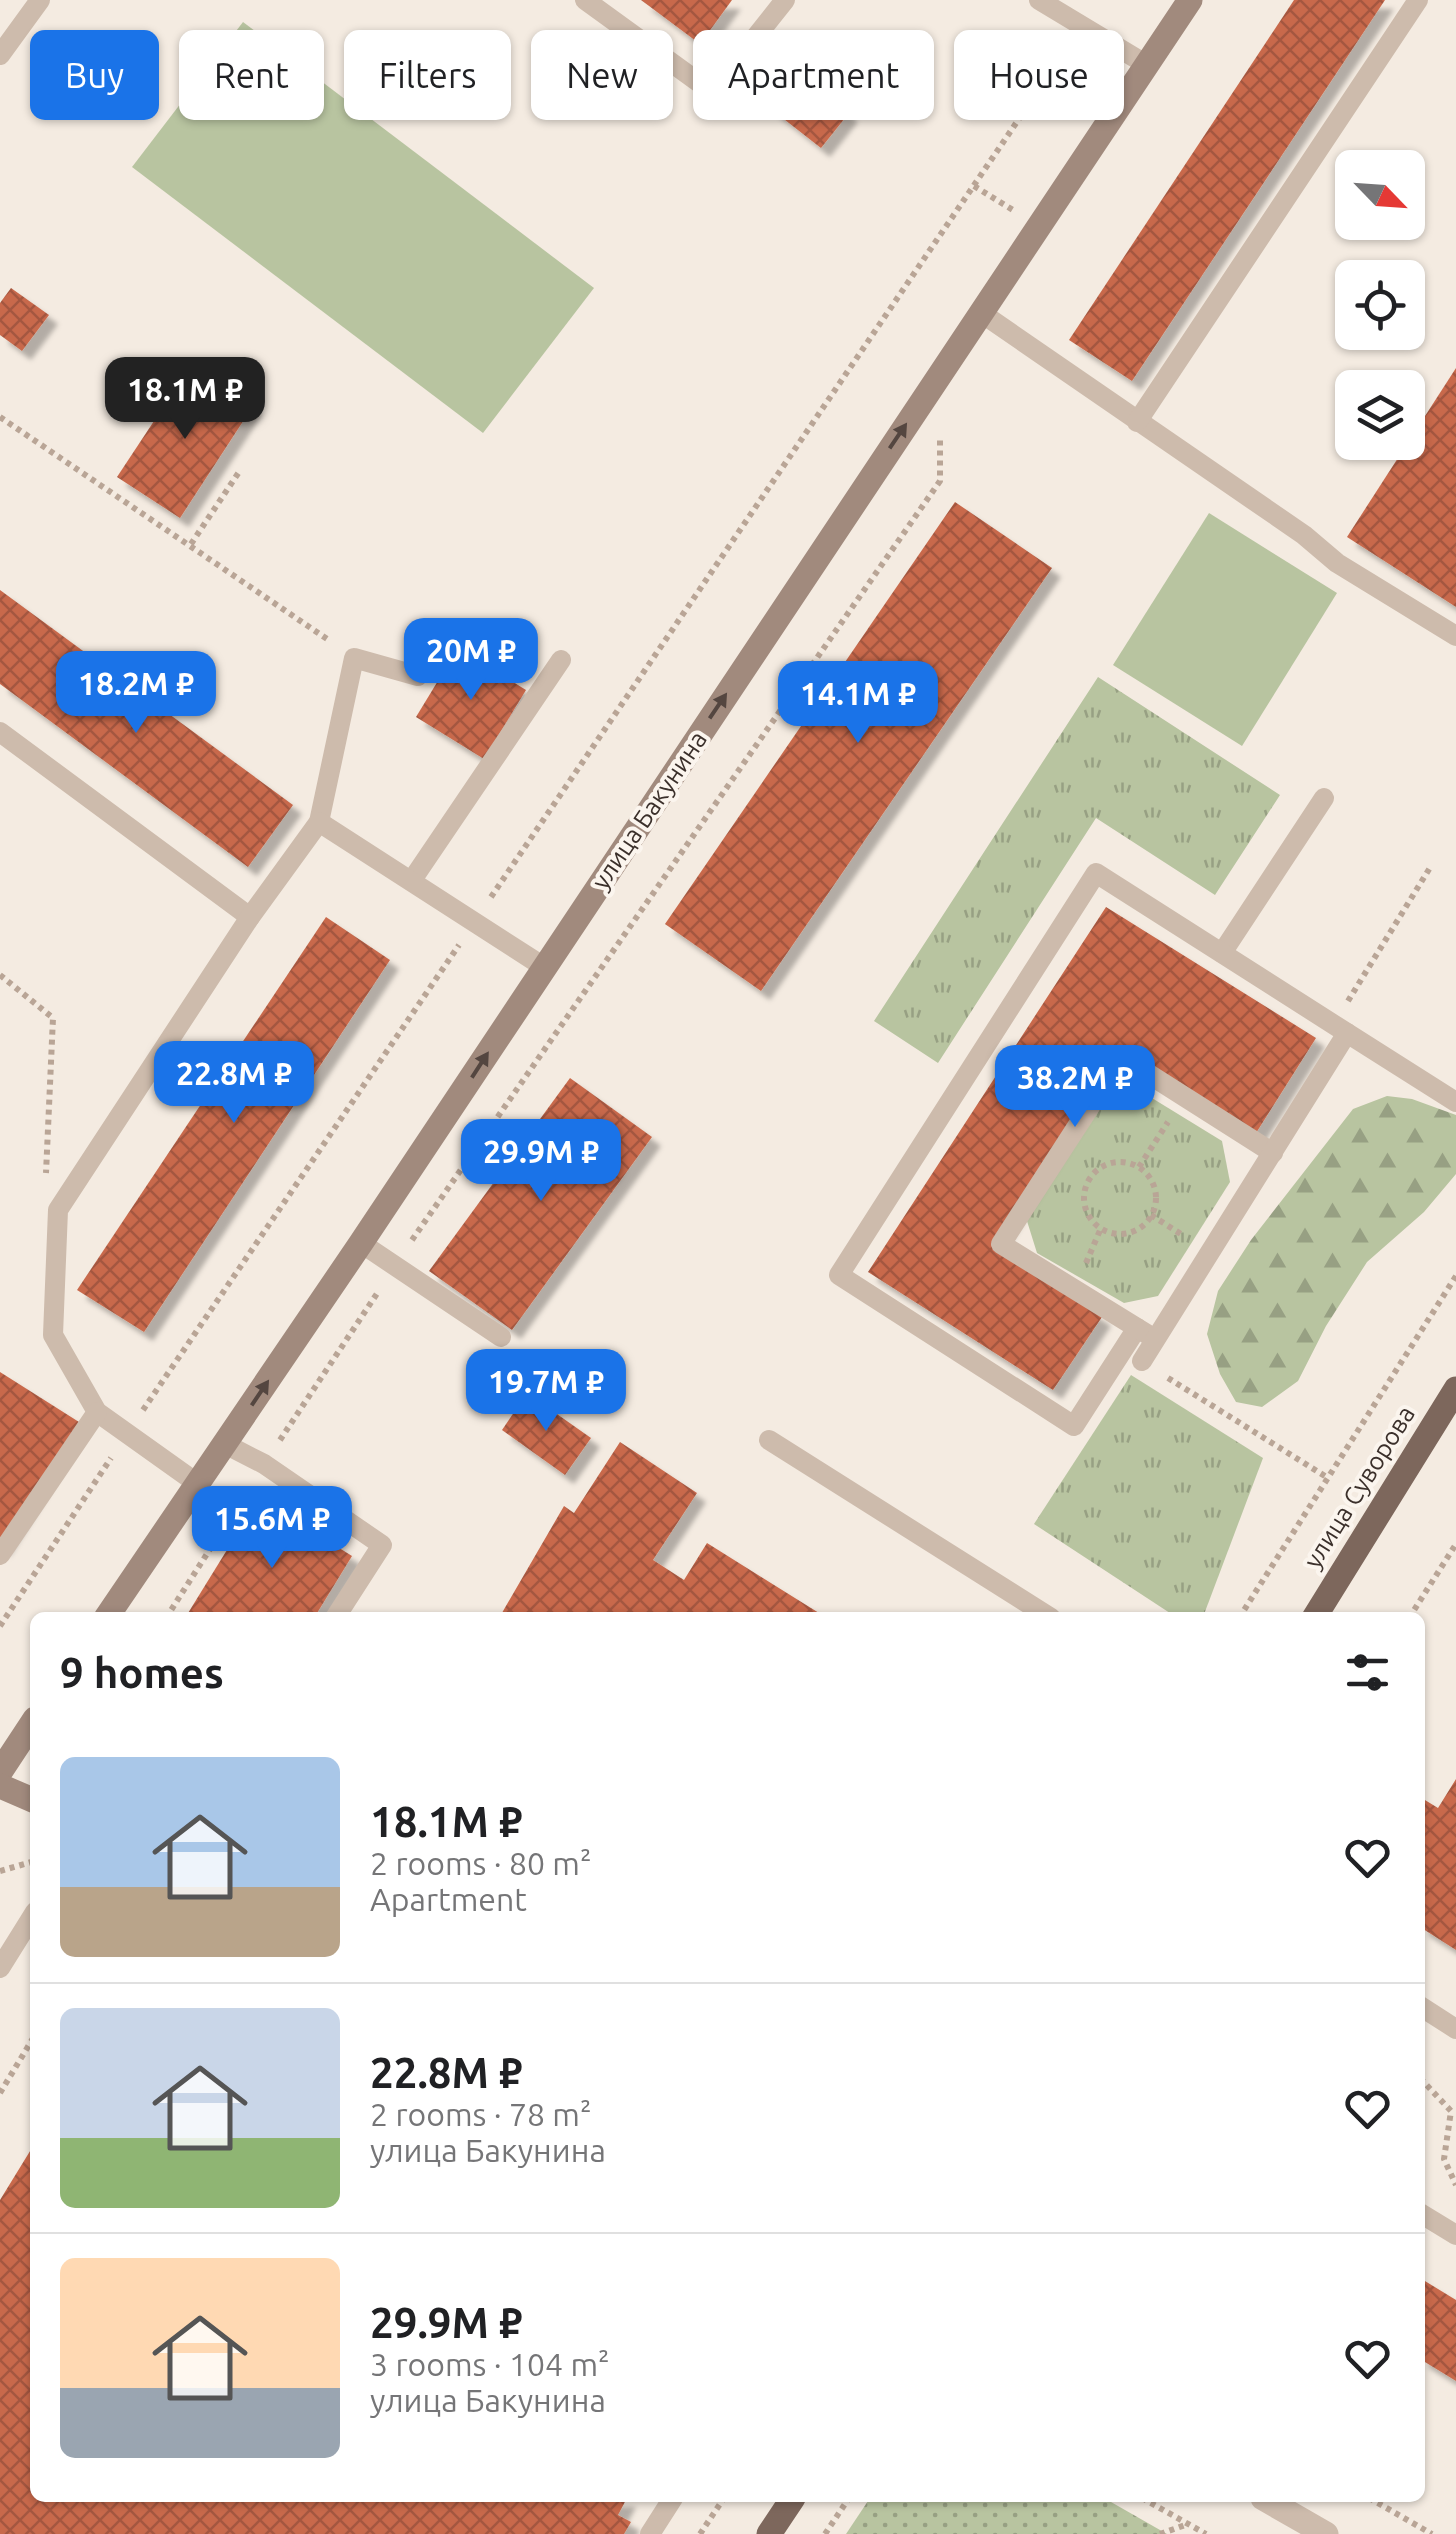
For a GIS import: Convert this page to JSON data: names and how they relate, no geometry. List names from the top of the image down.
{
  "streets": {
    "main road": ["улица Суворова"],
    "street": ["улица Бакунина"]
  },
  "one_way": ["улица Бакунина"],
  "north": "bottom right",
  "page": {
    "chip": [
      "Buy",
      "Rent",
      "Filters",
      "New",
      "Apartment",
      "House"
    ],
    "price": [
      "18.1M ₽",
      "20M ₽",
      "18.2M ₽",
      "14.1M ₽",
      "22.8M ₽",
      "38.2M ₽",
      "29.9M ₽",
      "19.7M ₽",
      "15.6M ₽"
    ],
    "heading": "9 homes",
    "list": [
      {
        "name": "18.1M ₽",
        "note": "2 rooms · 80 m² · Apartment"
      },
      {
        "name": "22.8M ₽",
        "note": "2 rooms · 78 m² · улица Бакунина"
      },
      {
        "name": "29.9M ₽",
        "note": "3 rooms · 104 m² · улица Бакунина"
      }
    ]
  }
}
